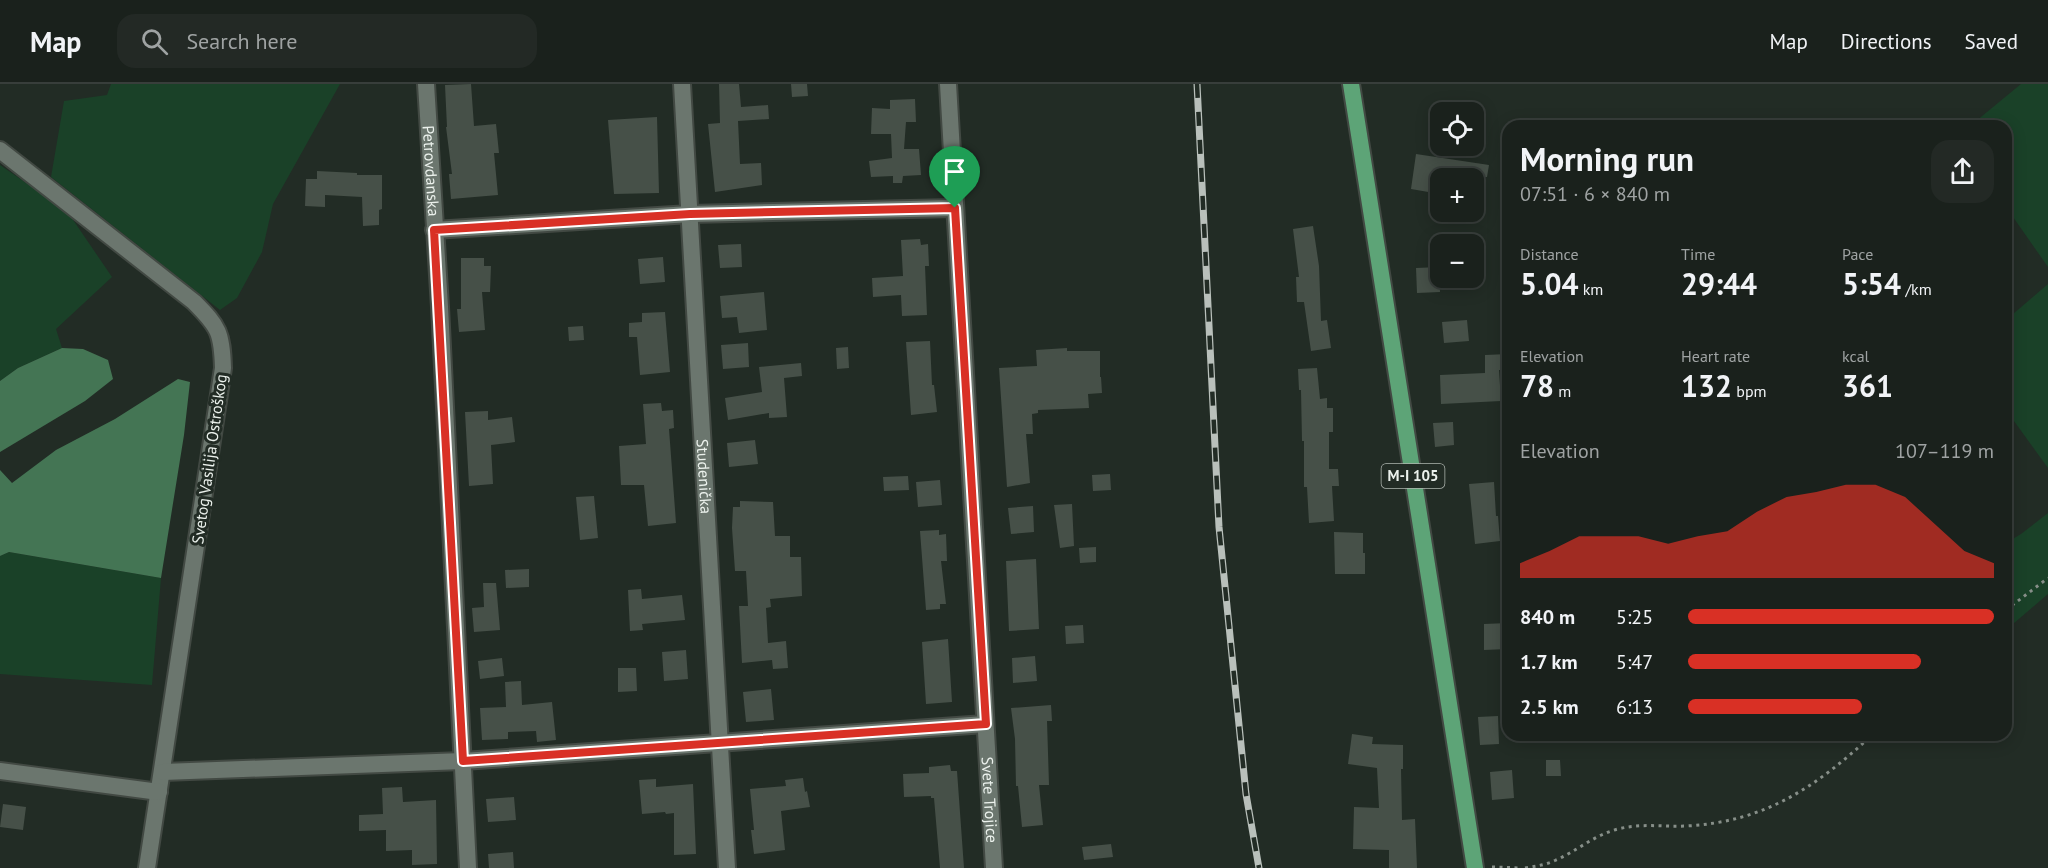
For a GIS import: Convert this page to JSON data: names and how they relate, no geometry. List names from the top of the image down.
{
  "streets": {
    "main road": ["M-I 105"],
    "street": [
      "Petrovdanska",
      "Svetog Vasilija Ostroškog",
      "Studenička",
      "Svete Trojice"
    ]
  },
  "page": {
    "header": "Map",
    "search": "Search here",
    "nav": ["Map", "Directions", "Saved"],
    "map_buttons": ["+", "−"],
    "heading": ["Morning run", "07:51 · 6 × 840 m"],
    "stats": [
      ["Distance", "5.04 km"],
      ["Time", "29:44"],
      ["Pace", "5:54 /km"],
      ["Elevation", "78 m"],
      ["Heart rate", "132 bpm"],
      ["kcal", "361"]
    ],
    "chart": ["Elevation", "107–119 m"],
    "list": [
      {
        "name": "840 m",
        "note": "5:25"
      },
      {
        "name": "1.7 km",
        "note": "5:47"
      },
      {
        "name": "2.5 km",
        "note": "6:13"
      }
    ]
  }
}
